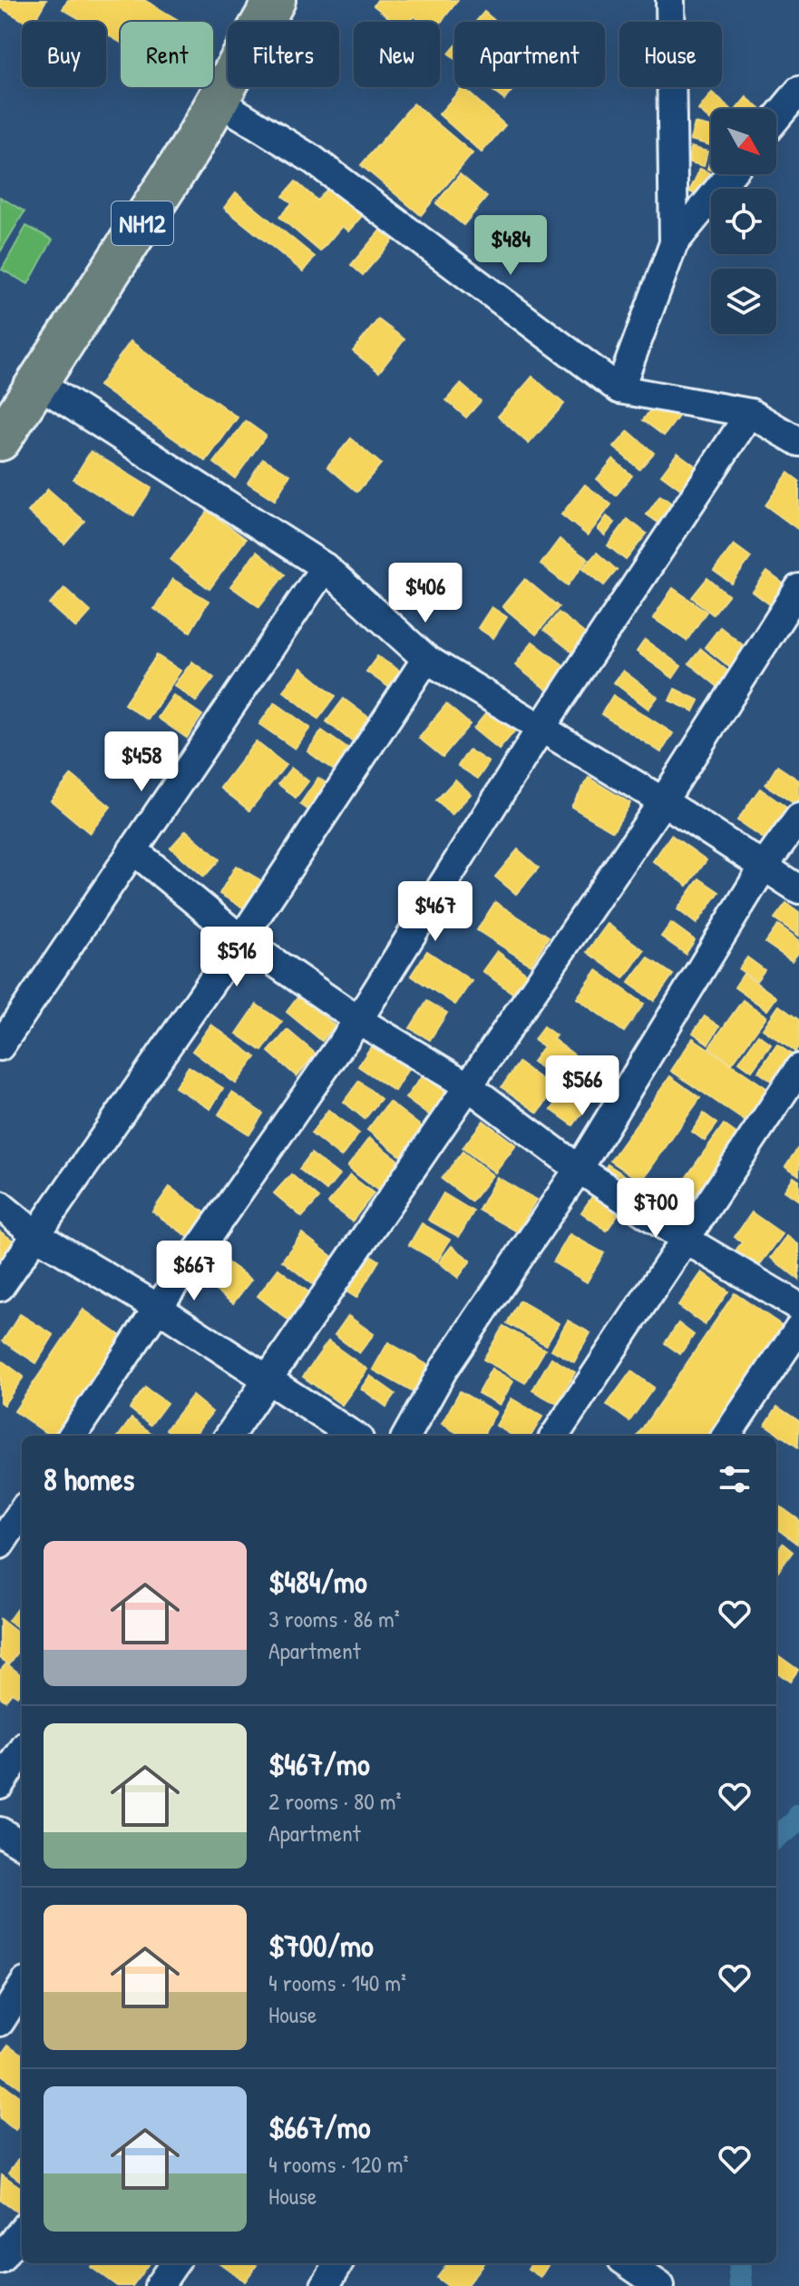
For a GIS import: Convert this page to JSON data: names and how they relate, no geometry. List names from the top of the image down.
{
  "streets": {
    "highway": ["NH12"]
  },
  "north": "bottom right",
  "page": {
    "chip": [
      "Buy",
      "Rent",
      "Filters",
      "New",
      "Apartment",
      "House"
    ],
    "price": [
      "$484",
      "$406",
      "$458",
      "$467",
      "$516",
      "$566",
      "$700",
      "$667"
    ],
    "heading": "8 homes",
    "list": [
      {
        "name": "$484/mo",
        "note": "3 rooms · 86 m² · Apartment"
      },
      {
        "name": "$467/mo",
        "note": "2 rooms · 80 m² · Apartment"
      },
      {
        "name": "$700/mo",
        "note": "4 rooms · 140 m² · House"
      },
      {
        "name": "$667/mo",
        "note": "4 rooms · 120 m² · House"
      }
    ]
  }
}
